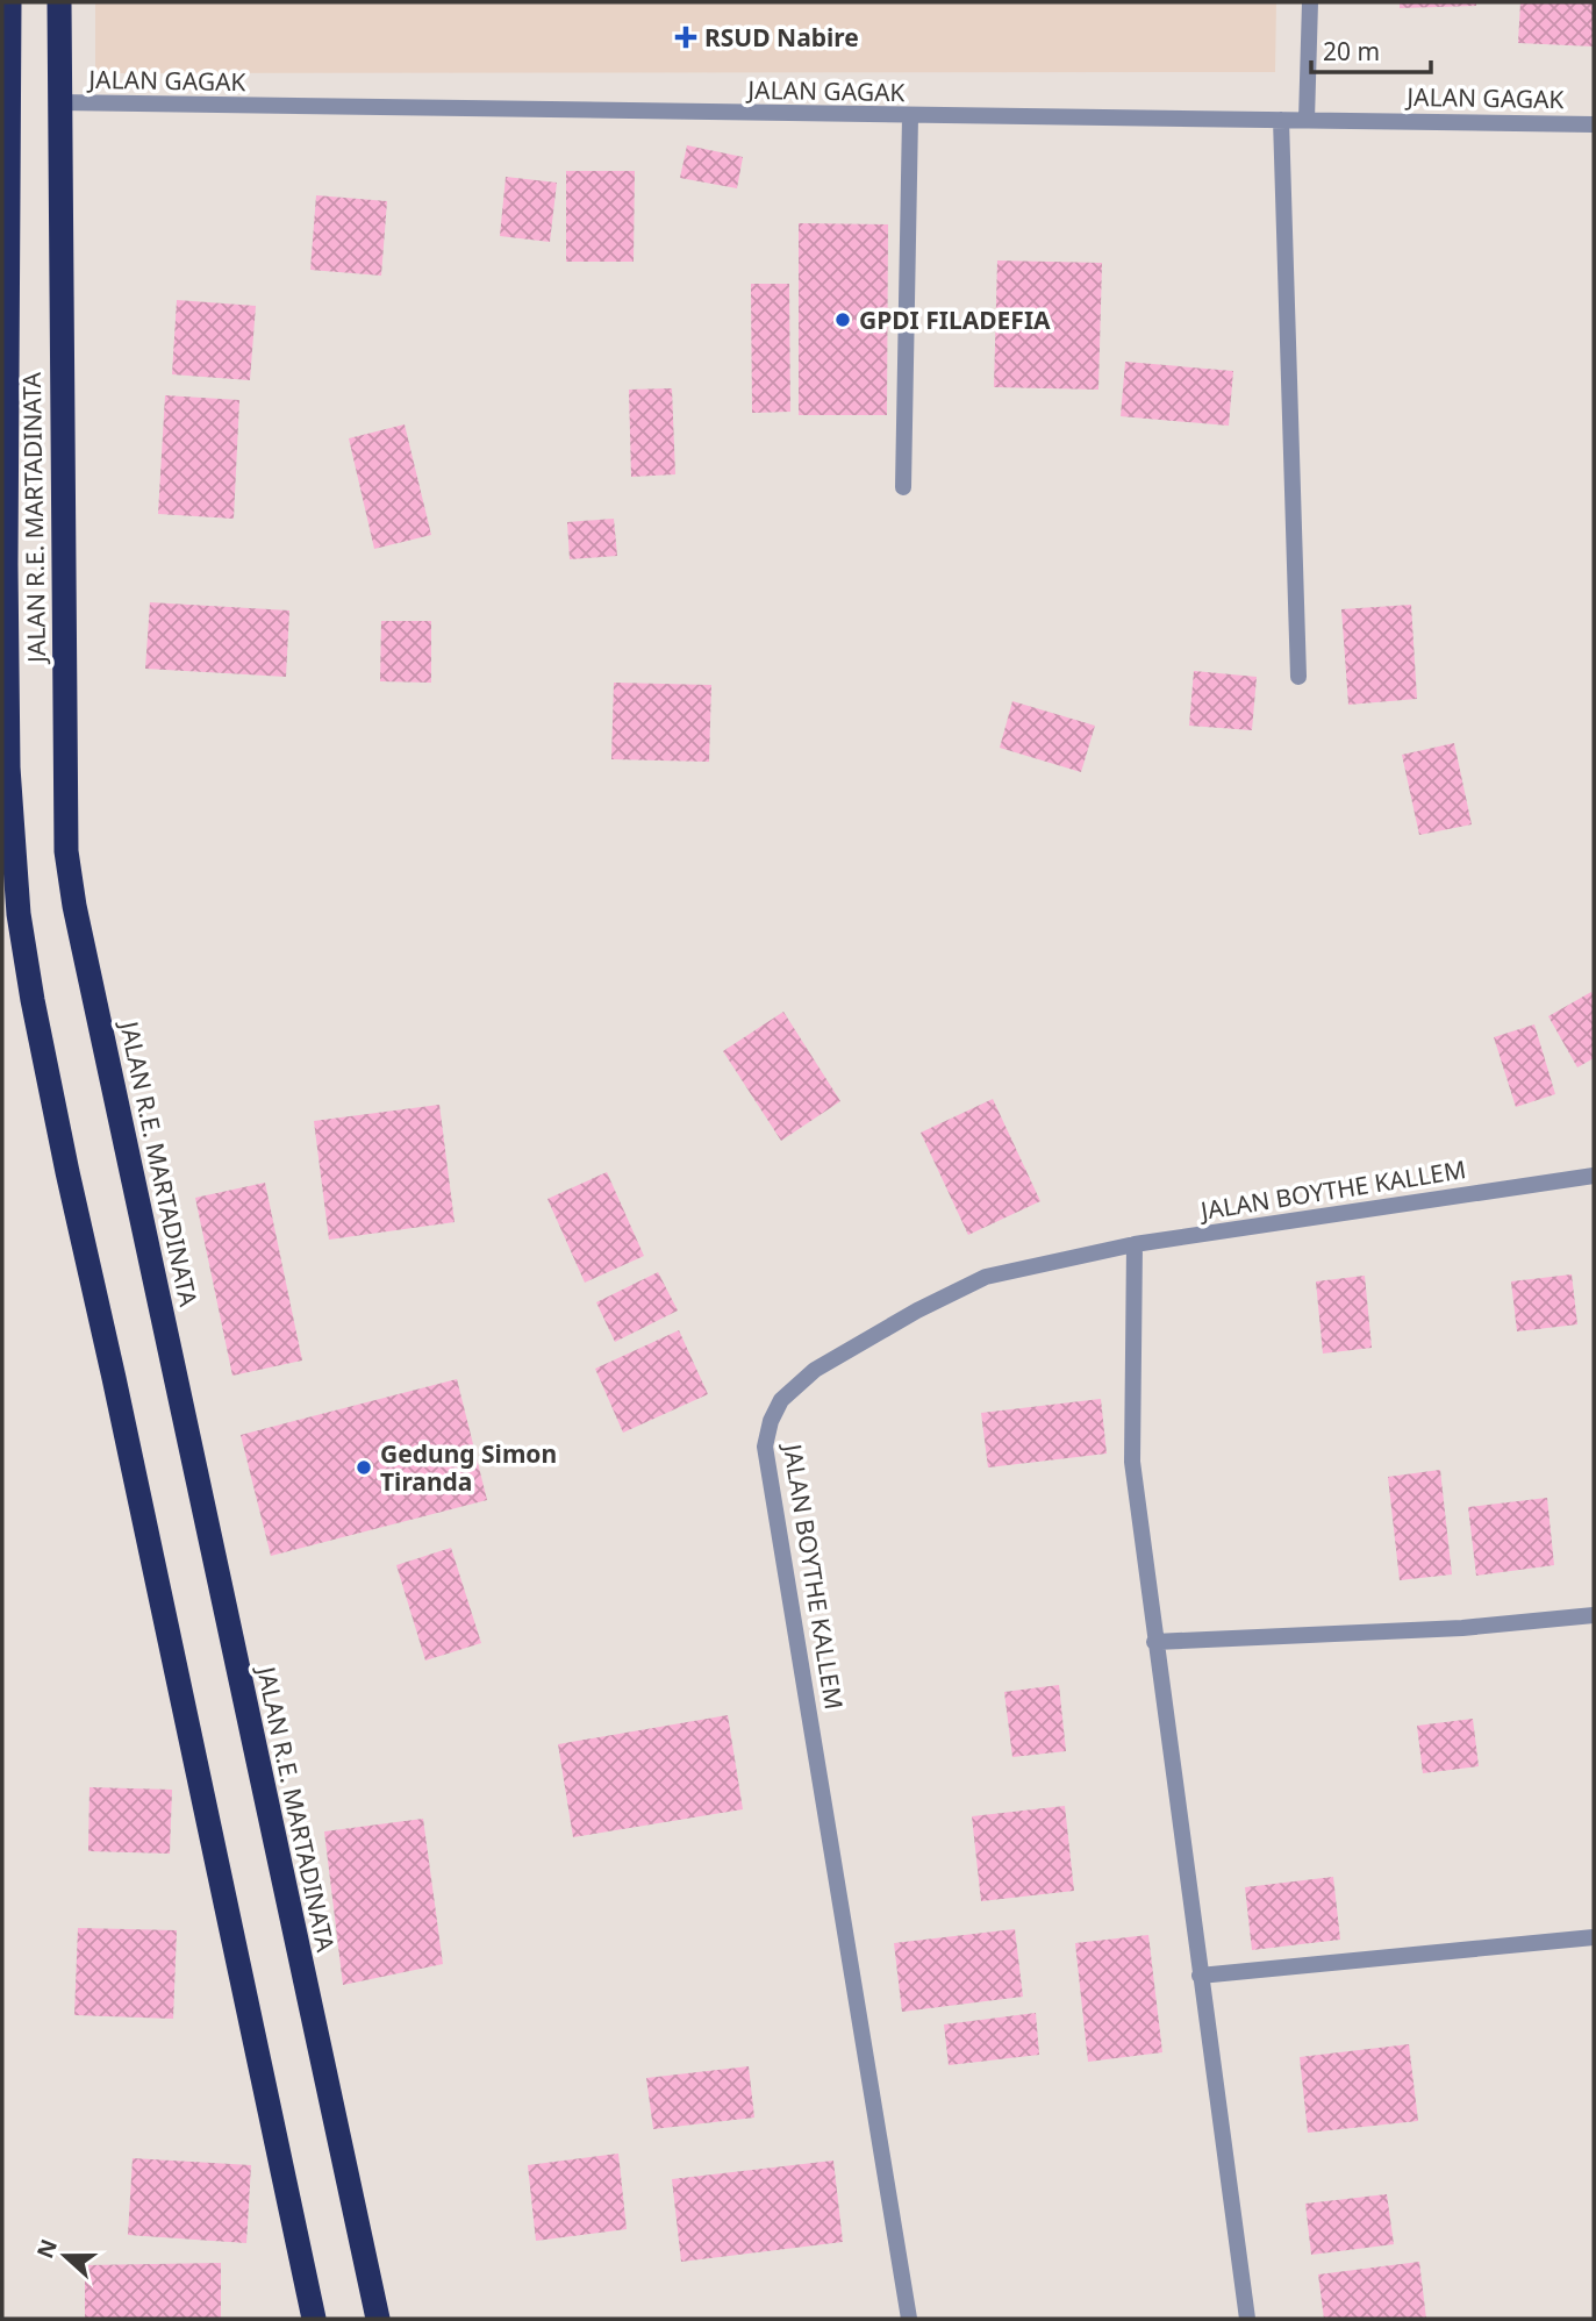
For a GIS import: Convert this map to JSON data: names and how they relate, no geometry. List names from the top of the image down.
{
  "streets": {
    "highway": ["JALAN R.E. MARTADINATA"],
    "street": ["JALAN GAGAK", "JALAN BOYTHE KALLEM"]
  },
  "crossings": [
    ["JALAN GAGAK", "JALAN R.E. MARTADINATA"]
  ],
  "places": {
    "health": ["RSUD Nabire"],
    "other": ["GPDI FILADEFIA", "Gedung Simon Tiranda"]
  },
  "scale_bar": "20 m",
  "north": "left"
}
